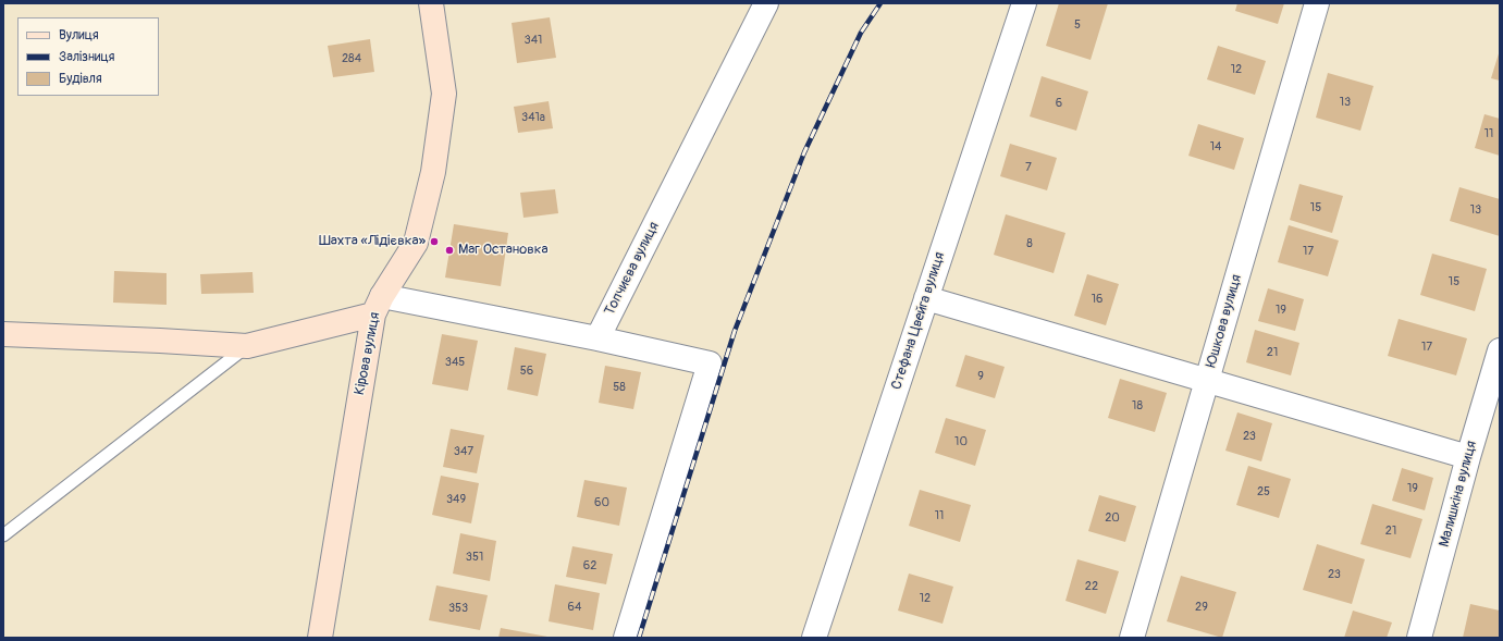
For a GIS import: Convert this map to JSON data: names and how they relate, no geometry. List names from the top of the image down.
{
  "streets": {
    "main road": ["Кірова вулиця"],
    "street": [
      "Топчиєва вулиця",
      "Стефана Цвейга вулиця",
      "Юшкова вулиця",
      "Малишкіна вулиця"
    ]
  },
  "places": ["Шахта «Лідієвка»", "Маг Остановка"],
  "house_numbers": [
    "5",
    "341",
    "284",
    "12",
    "13",
    "6",
    "341а",
    "11",
    "14",
    "7",
    "15",
    "13",
    "8",
    "17",
    "15",
    "16",
    "19",
    "17",
    "21",
    "345",
    "56",
    "9",
    "58",
    "18",
    "23",
    "10",
    "347",
    "19",
    "25",
    "349",
    "60",
    "11",
    "20",
    "21",
    "351",
    "62",
    "23",
    "22",
    "12",
    "64",
    "29",
    "353"
  ],
  "legend": ["Вулиця", "Залізниця", "Будівля"]
}
